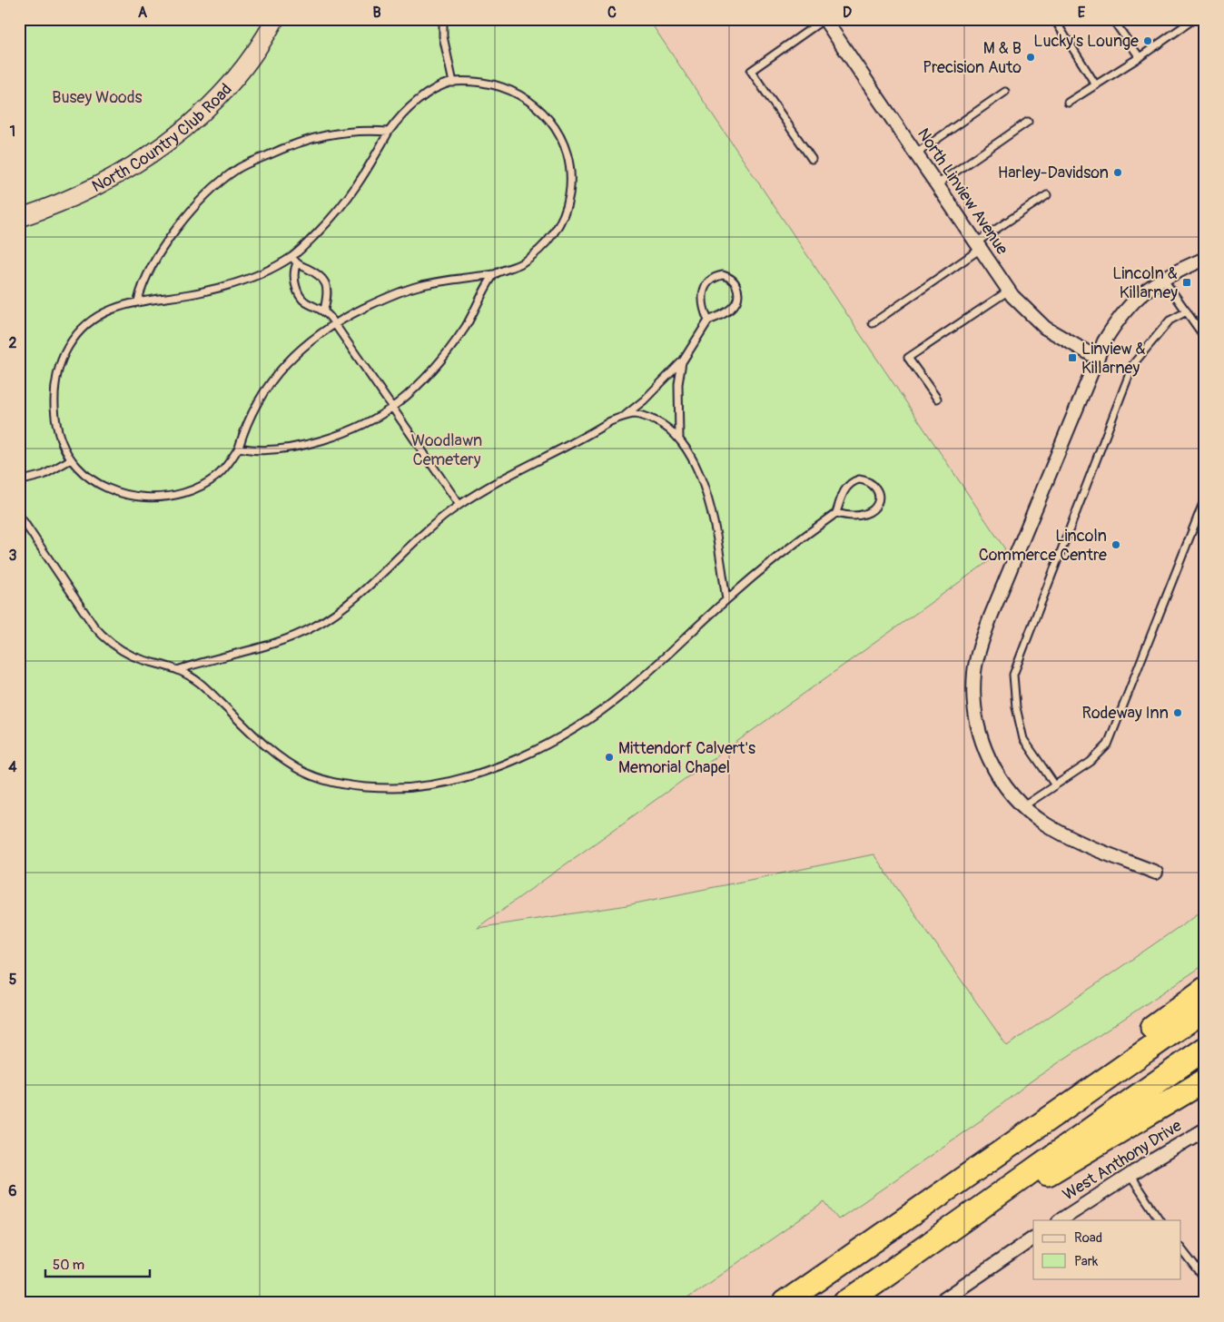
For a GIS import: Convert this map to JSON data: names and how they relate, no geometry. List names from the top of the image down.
{
  "streets": {
    "street": ["North Country Club Road", "North Linview Avenue", "West Anthony Drive"]
  },
  "parks": ["Busey Woods", "Woodlawn Cemetery"],
  "places": {
    "other": [
      "Lucky's Lounge",
      "M & B Precision Auto",
      "Harley-Davidson",
      "Lincoln Commerce Centre",
      "Rodeway Inn",
      "Mittendorf Calvert's Memorial Chapel"
    ],
    "transit": ["Lincoln & Killarney", "Linview & Killarney"]
  },
  "legend": ["Road", "Park"],
  "scale_bar": "50 m",
  "grid": {
    "columns": [
      "A",
      "B",
      "C",
      "D",
      "E"
    ],
    "rows": [
      "1",
      "2",
      "3",
      "4",
      "5",
      "6"
    ]
  }
}
